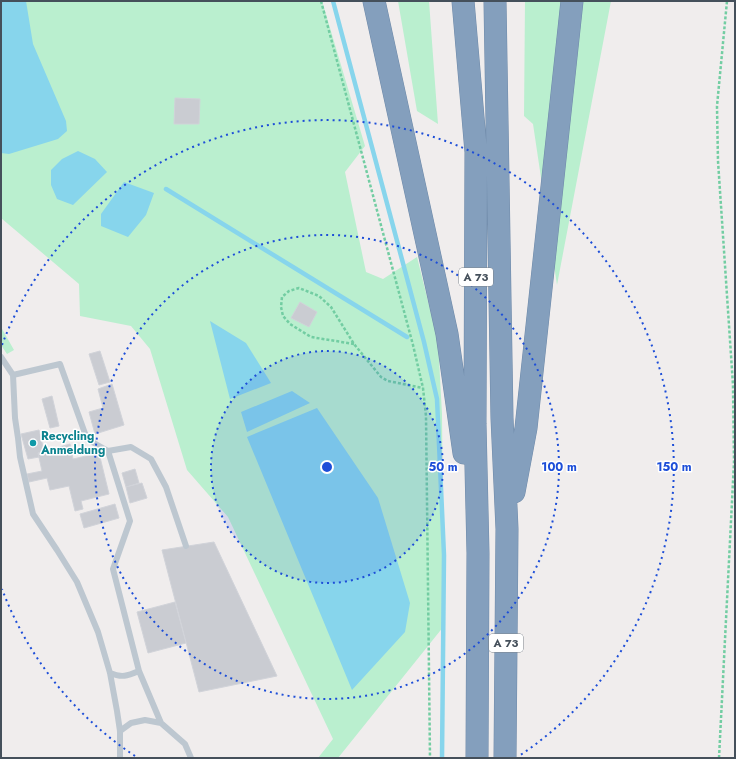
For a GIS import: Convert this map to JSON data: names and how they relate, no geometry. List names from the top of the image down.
{
  "streets": {
    "highway": ["A 73"]
  },
  "places": ["Recycling Anmeldung"],
  "rings": ["50 m", "100 m", "150 m"]
}
